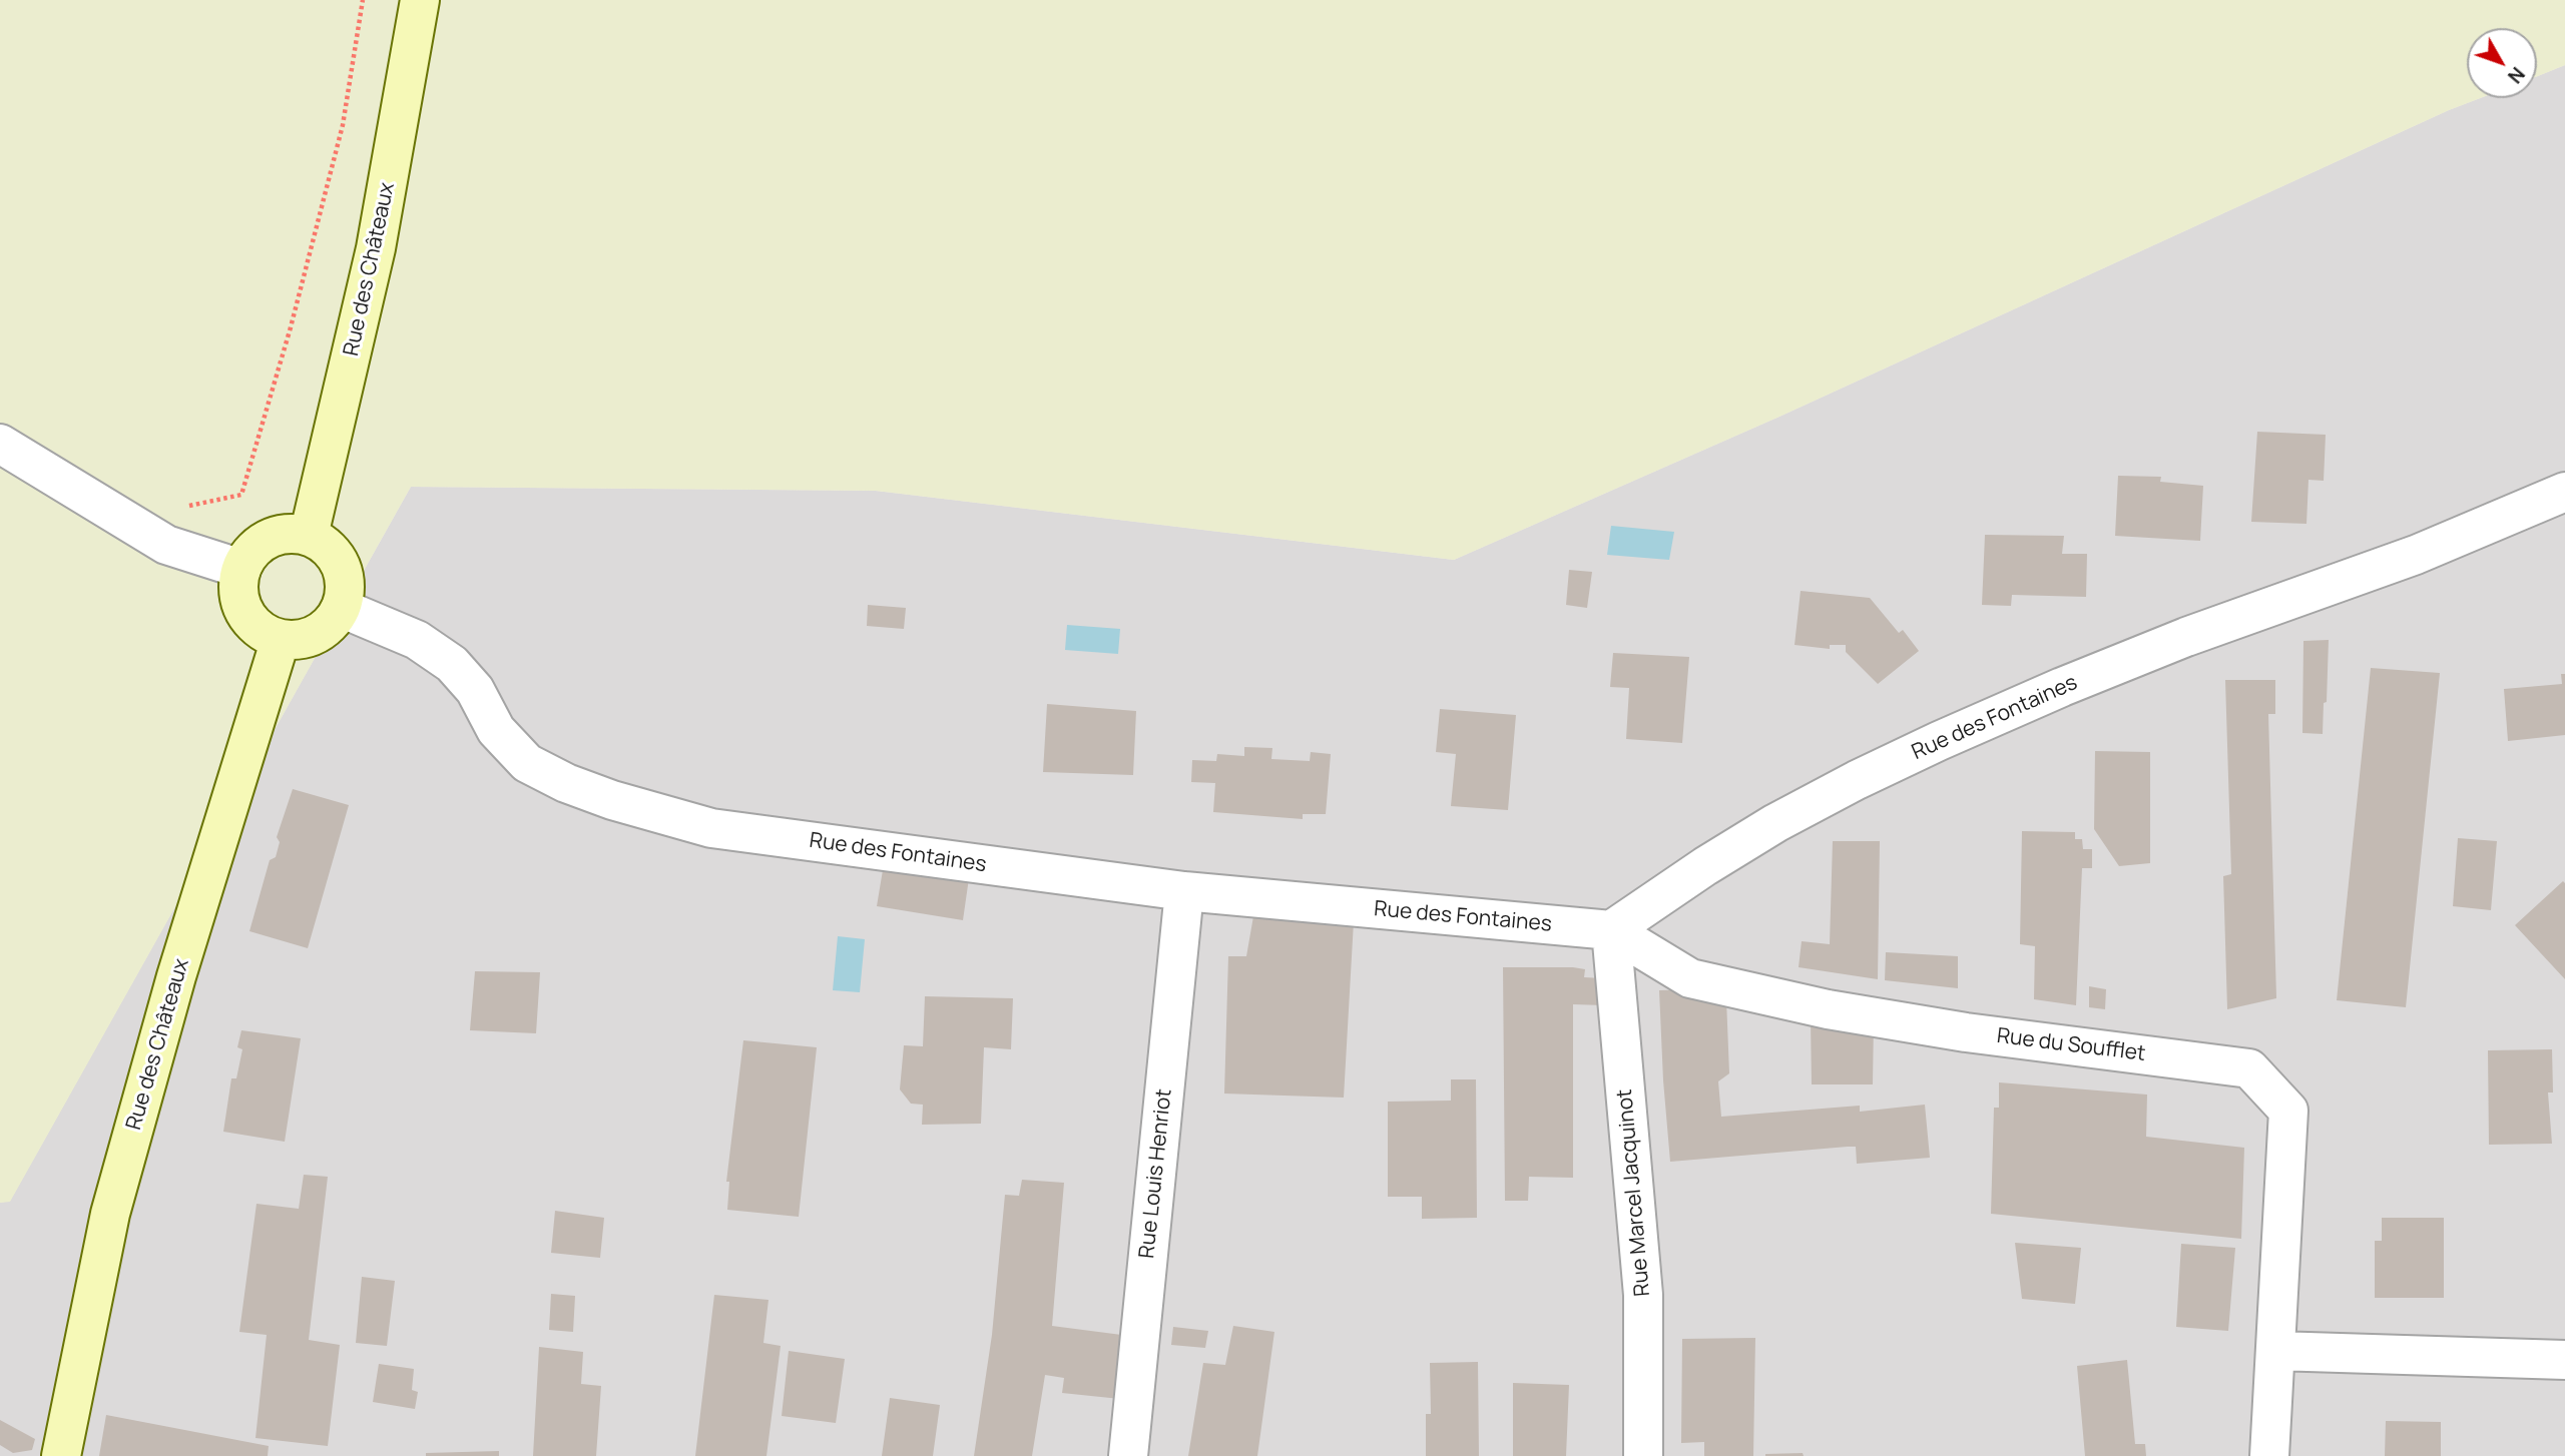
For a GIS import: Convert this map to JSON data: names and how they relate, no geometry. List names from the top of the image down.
{
  "streets": {
    "street": [
      "Rue des Châteaux",
      "Rue des Fontaines",
      "Rue du Soufflet",
      "Rue Louis Henriot",
      "Rue Marcel Jacquinot"
    ]
  },
  "crossings": [
    ["Rue des Châteaux", "Rue des Fontaines"],
    ["Rue des Fontaines", "Rue du Soufflet"],
    ["Rue des Fontaines", "Rue Louis Henriot"],
    ["Rue des Fontaines", "Rue Marcel Jacquinot"],
    ["Rue du Soufflet", "Rue Marcel Jacquinot"]
  ],
  "north": "bottom right"
}
